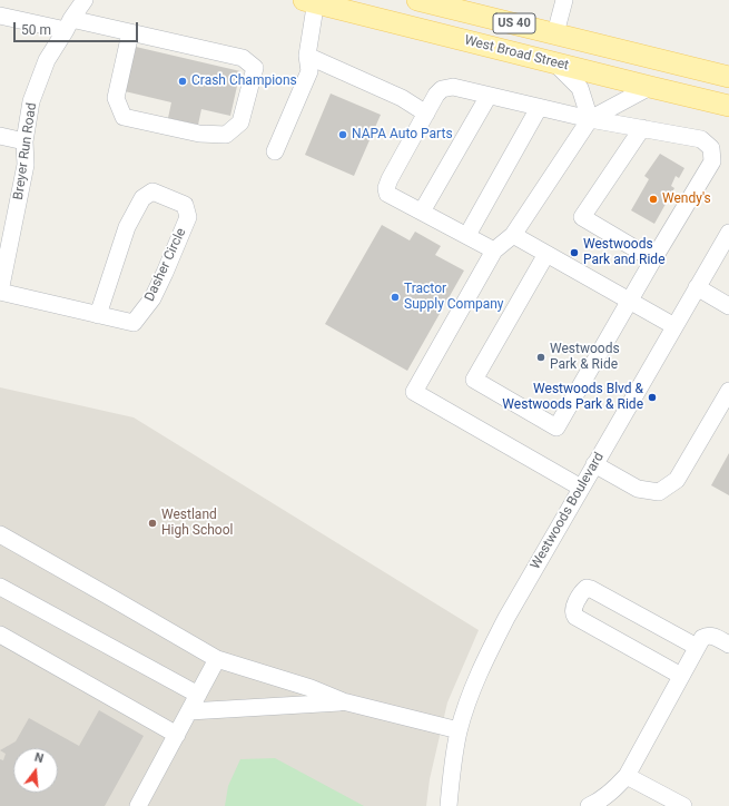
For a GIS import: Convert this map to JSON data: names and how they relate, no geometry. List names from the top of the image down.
{
  "streets": {
    "main road": ["US 40", "West Broad Street"],
    "street": ["Breyer Run Road", "Dasher Circle", "Westwoods Boulevard"]
  },
  "crossings": [
    ["Breyer Run Road", "Dasher Circle"]
  ],
  "places": [
    "Crash Champions",
    "NAPA Auto Parts",
    "Wendy's",
    "Westwoods Park and Ride",
    "Tractor Supply Company",
    "Westwoods Park & Ride",
    "Westwoods Blvd & Westwoods Park & Ride",
    "Westland High School"
  ],
  "scale_bar": "50 m",
  "north": "top"
}
